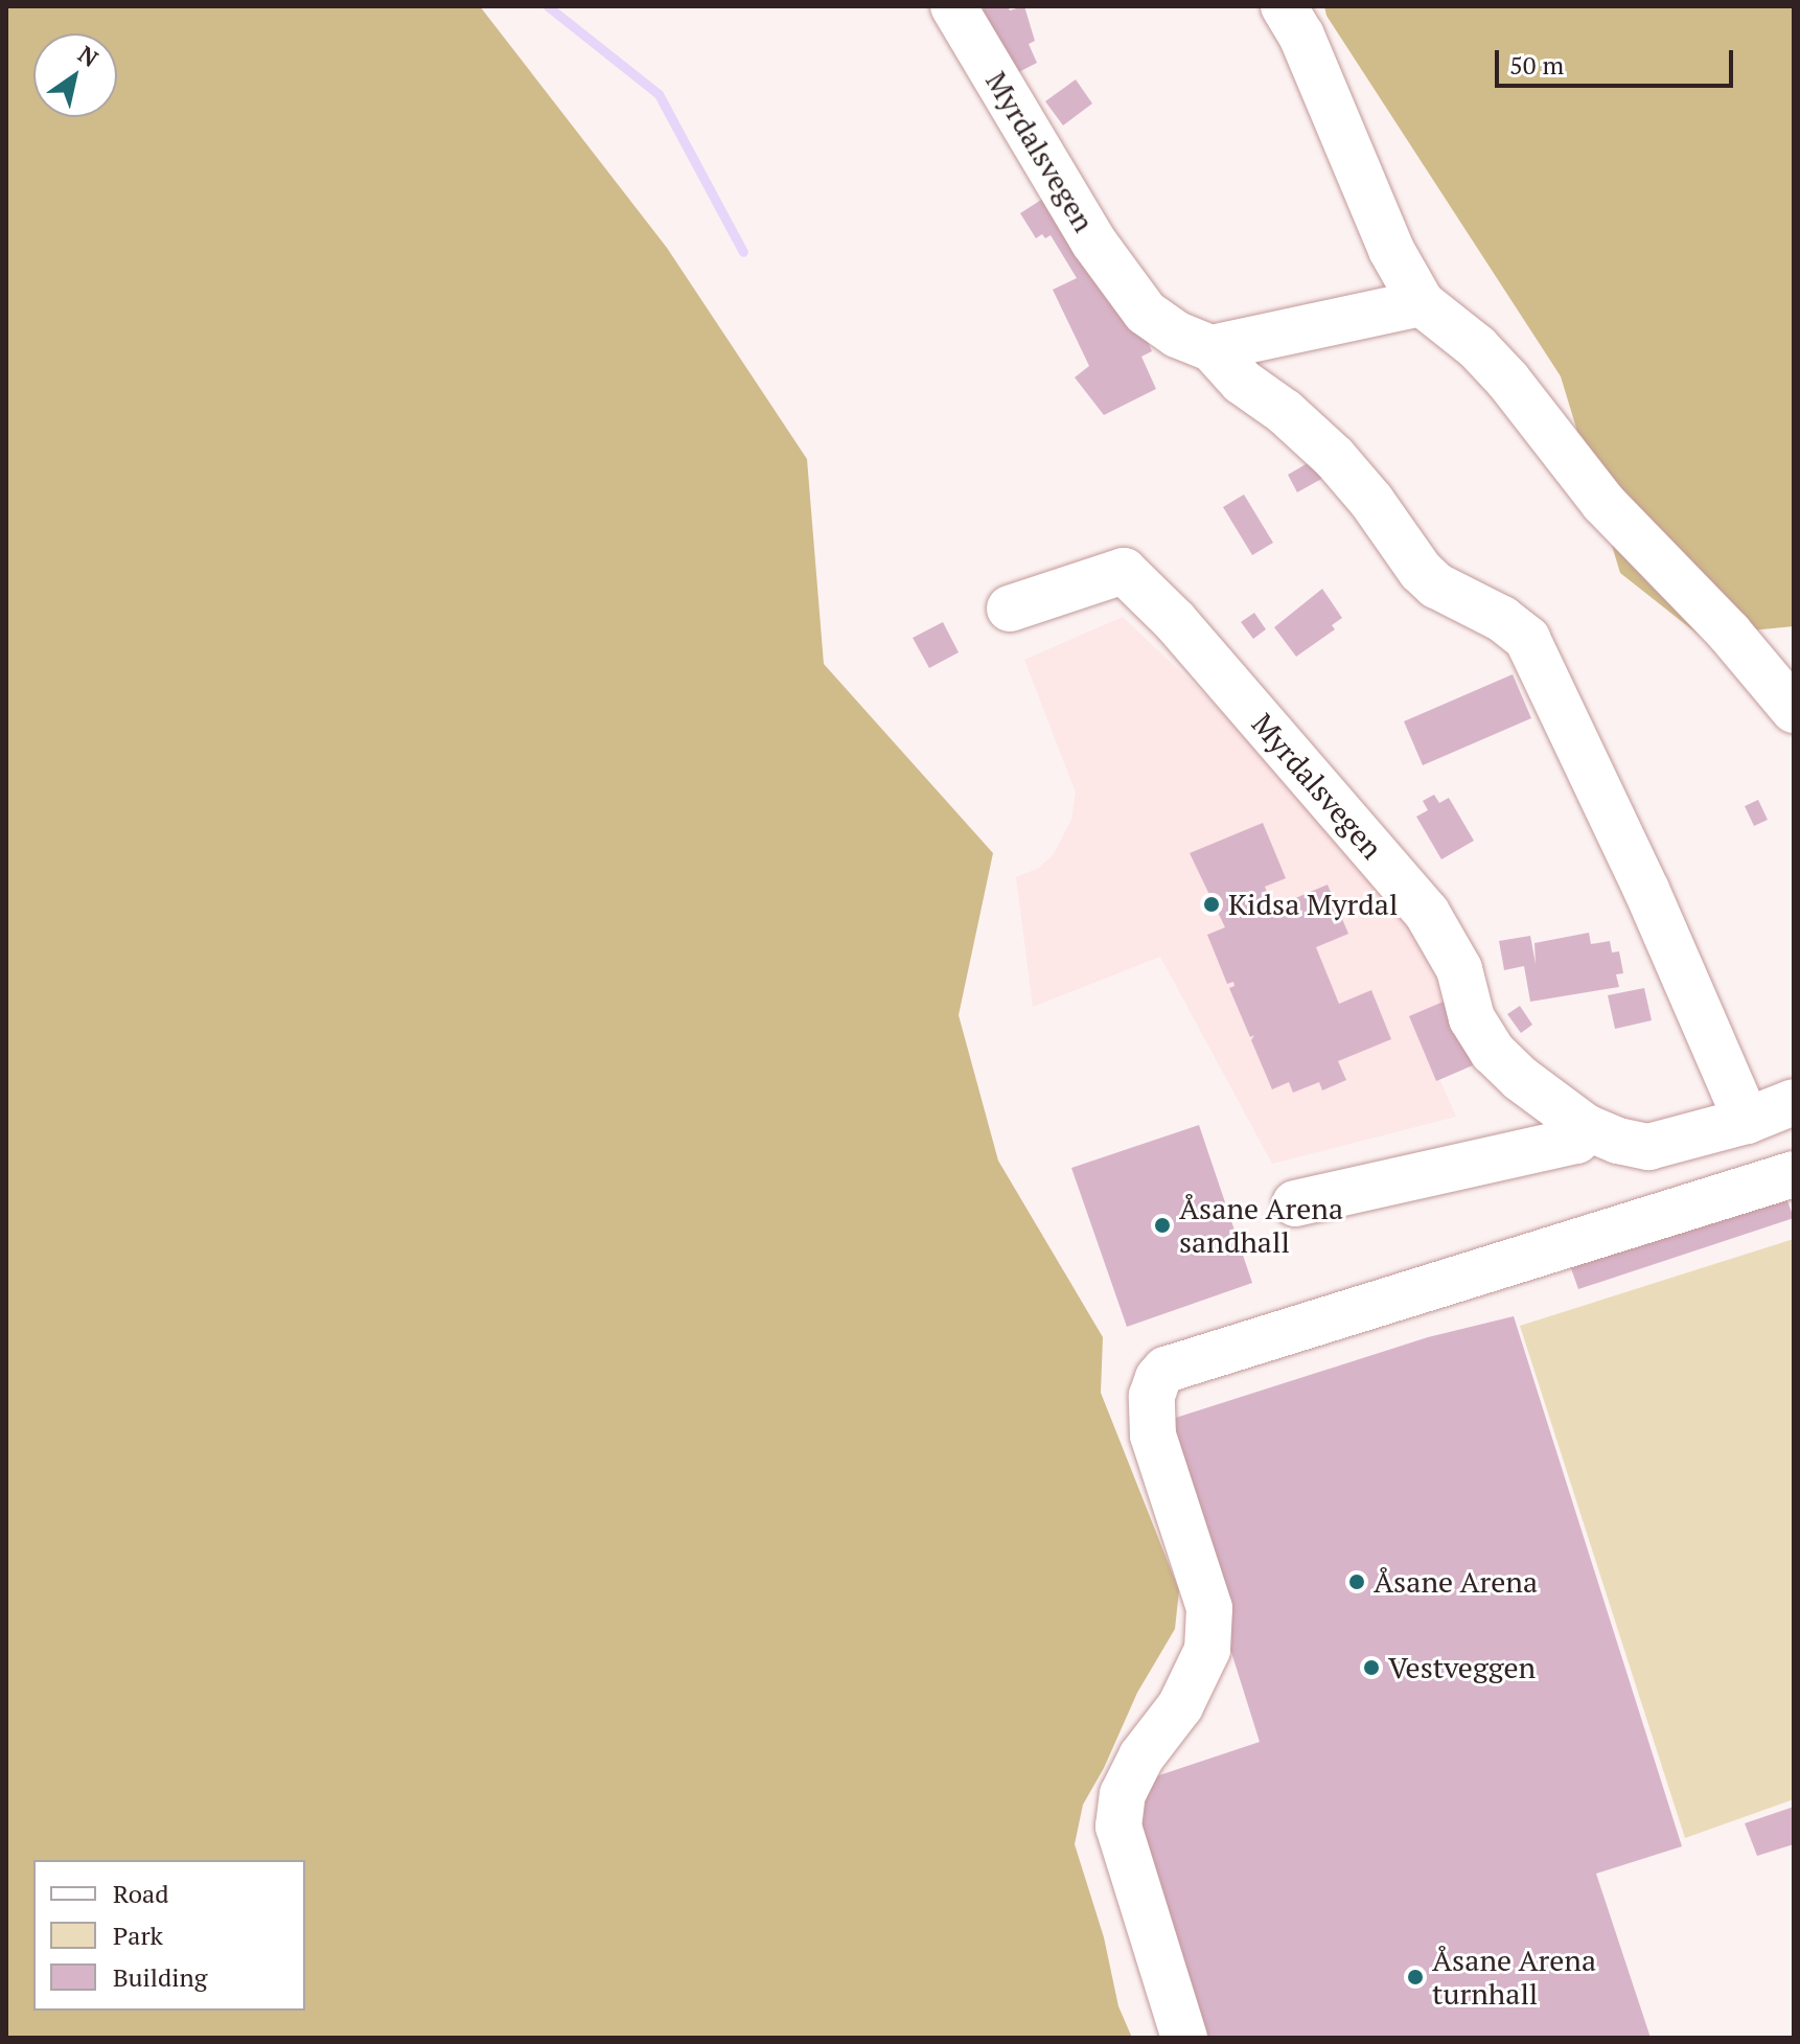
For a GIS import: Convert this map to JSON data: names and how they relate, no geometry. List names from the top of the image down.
{
  "streets": {
    "street": ["Myrdalsvegen"]
  },
  "places": [
    "Kidsa Myrdal",
    "Åsane Arena sandhall",
    "Åsane Arena",
    "Vestveggen",
    "Åsane Arena turnhall"
  ],
  "legend": ["Road", "Park", "Building"],
  "scale_bar": "50 m",
  "north": "top right"
}
